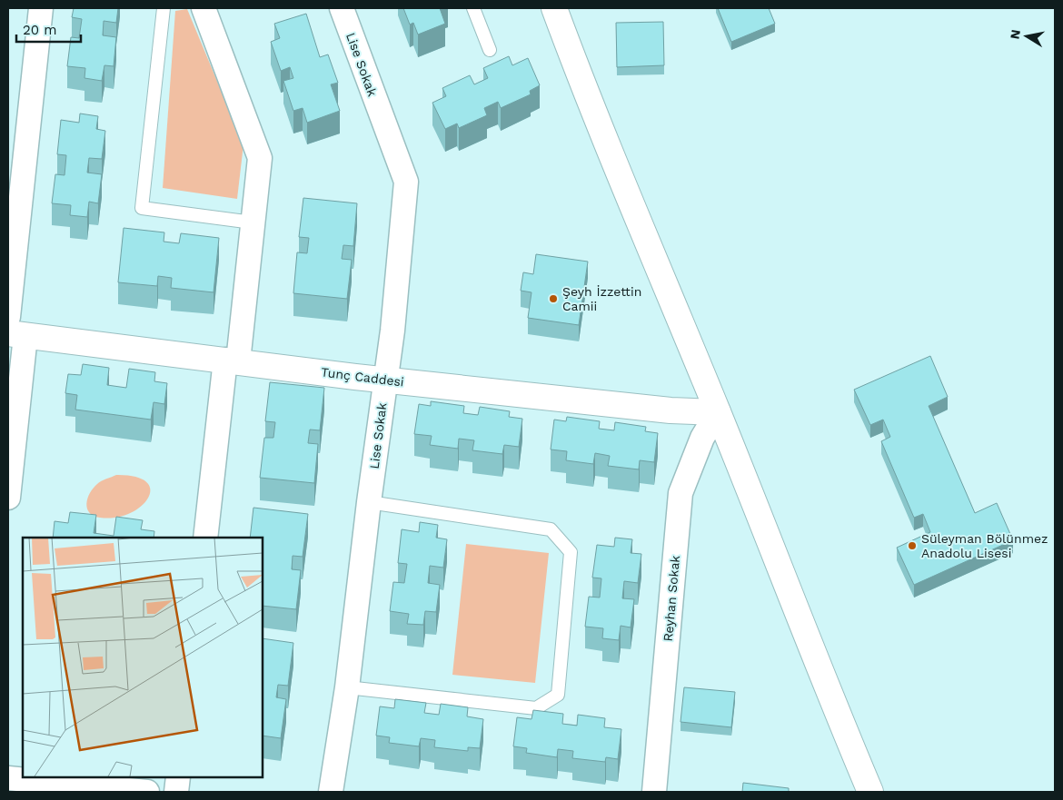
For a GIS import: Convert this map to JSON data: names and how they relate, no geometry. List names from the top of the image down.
{
  "streets": {
    "street": ["Lise Sokak", "Tunç Caddesi", "Reyhan Sokak"]
  },
  "crossings": [
    ["Lise Sokak", "Tunç Caddesi"],
    ["Tunç Caddesi", "Reyhan Sokak"]
  ],
  "places": ["Şeyh İzzettin Camii", "Süleyman Bölünmez Anadolu Lisesi"],
  "scale_bar": "20 m",
  "north": "left"
}
